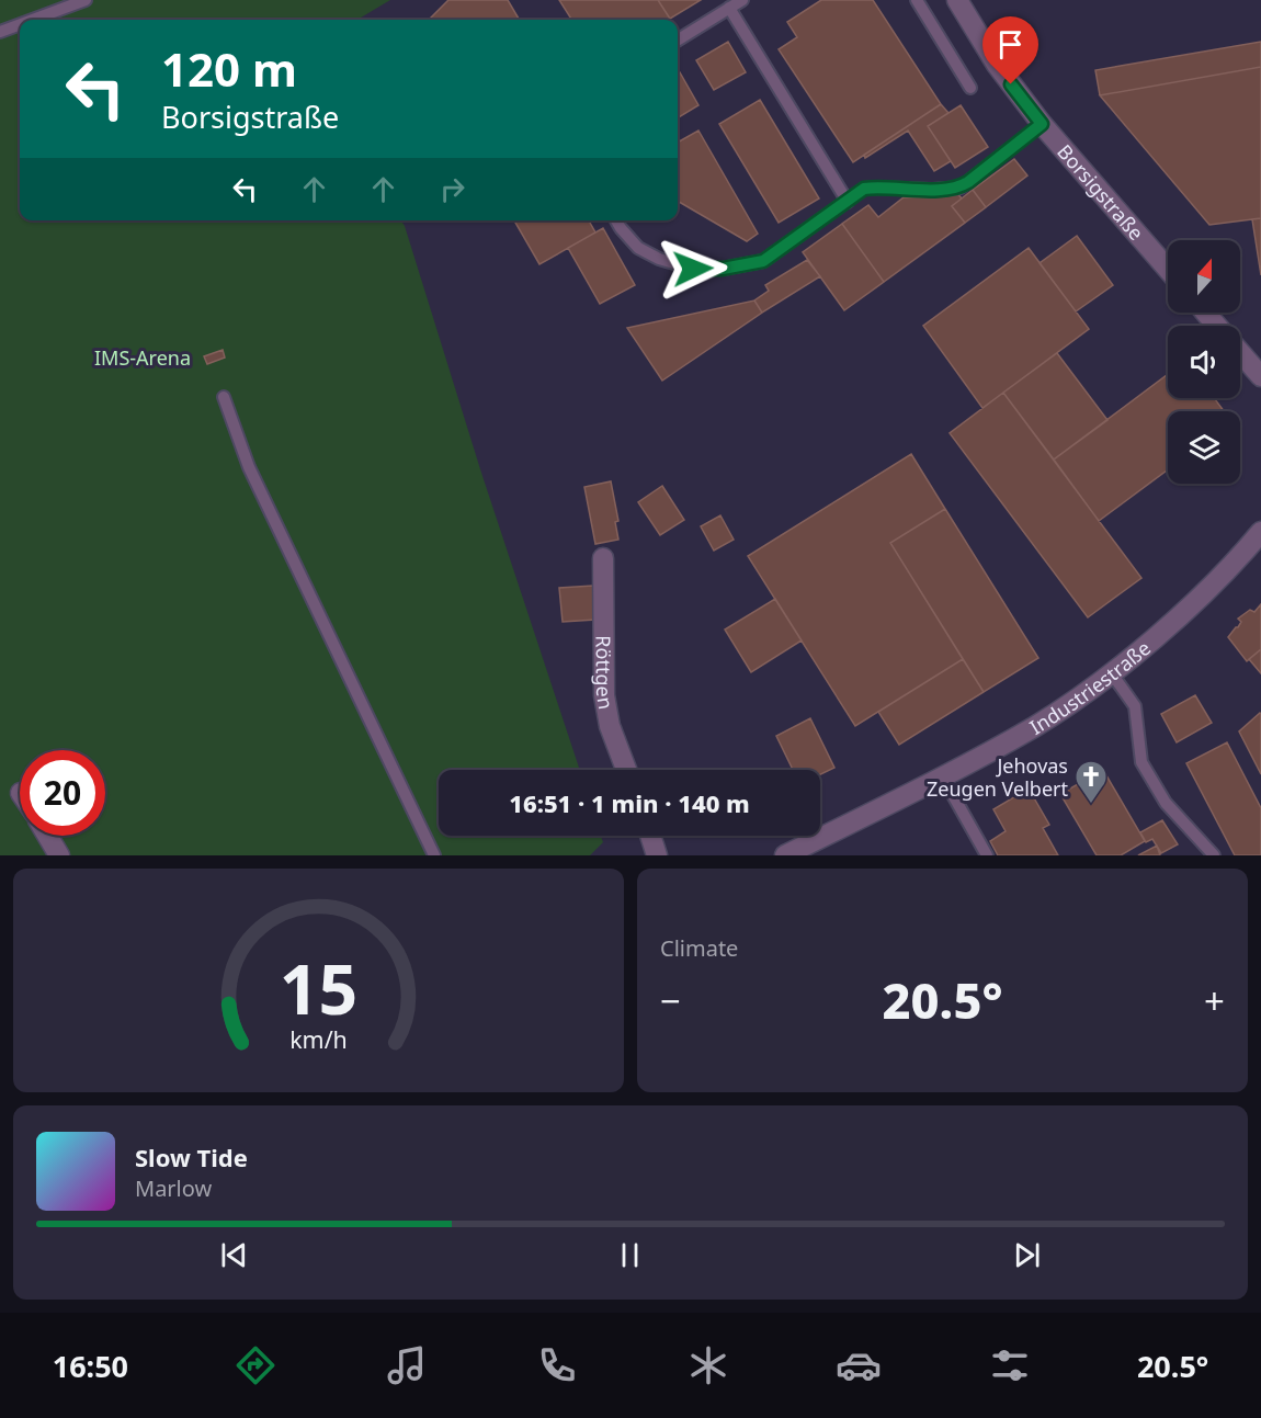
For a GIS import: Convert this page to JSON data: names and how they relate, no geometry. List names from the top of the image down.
{
  "streets": {
    "street": ["Borsigstraße", "Röttgen", "Industriestraße"]
  },
  "parks": ["IMS-Arena"],
  "places": {
    "church": ["Jehovas Zeugen Velbert"]
  },
  "north": "top",
  "page": {
    "turn": ["120 m", "Borsigstraße"],
    "limit": "20",
    "trip": "16:51 · 1 min · 140 m",
    "tile": "Climate",
    "heat": ["−", "20.5°", "+"],
    "song": ["Slow Tide", "Marlow"],
    "tabs": ["16:50", "20.5°"],
    "gauge": ["15", "km/h"]
  }
}
